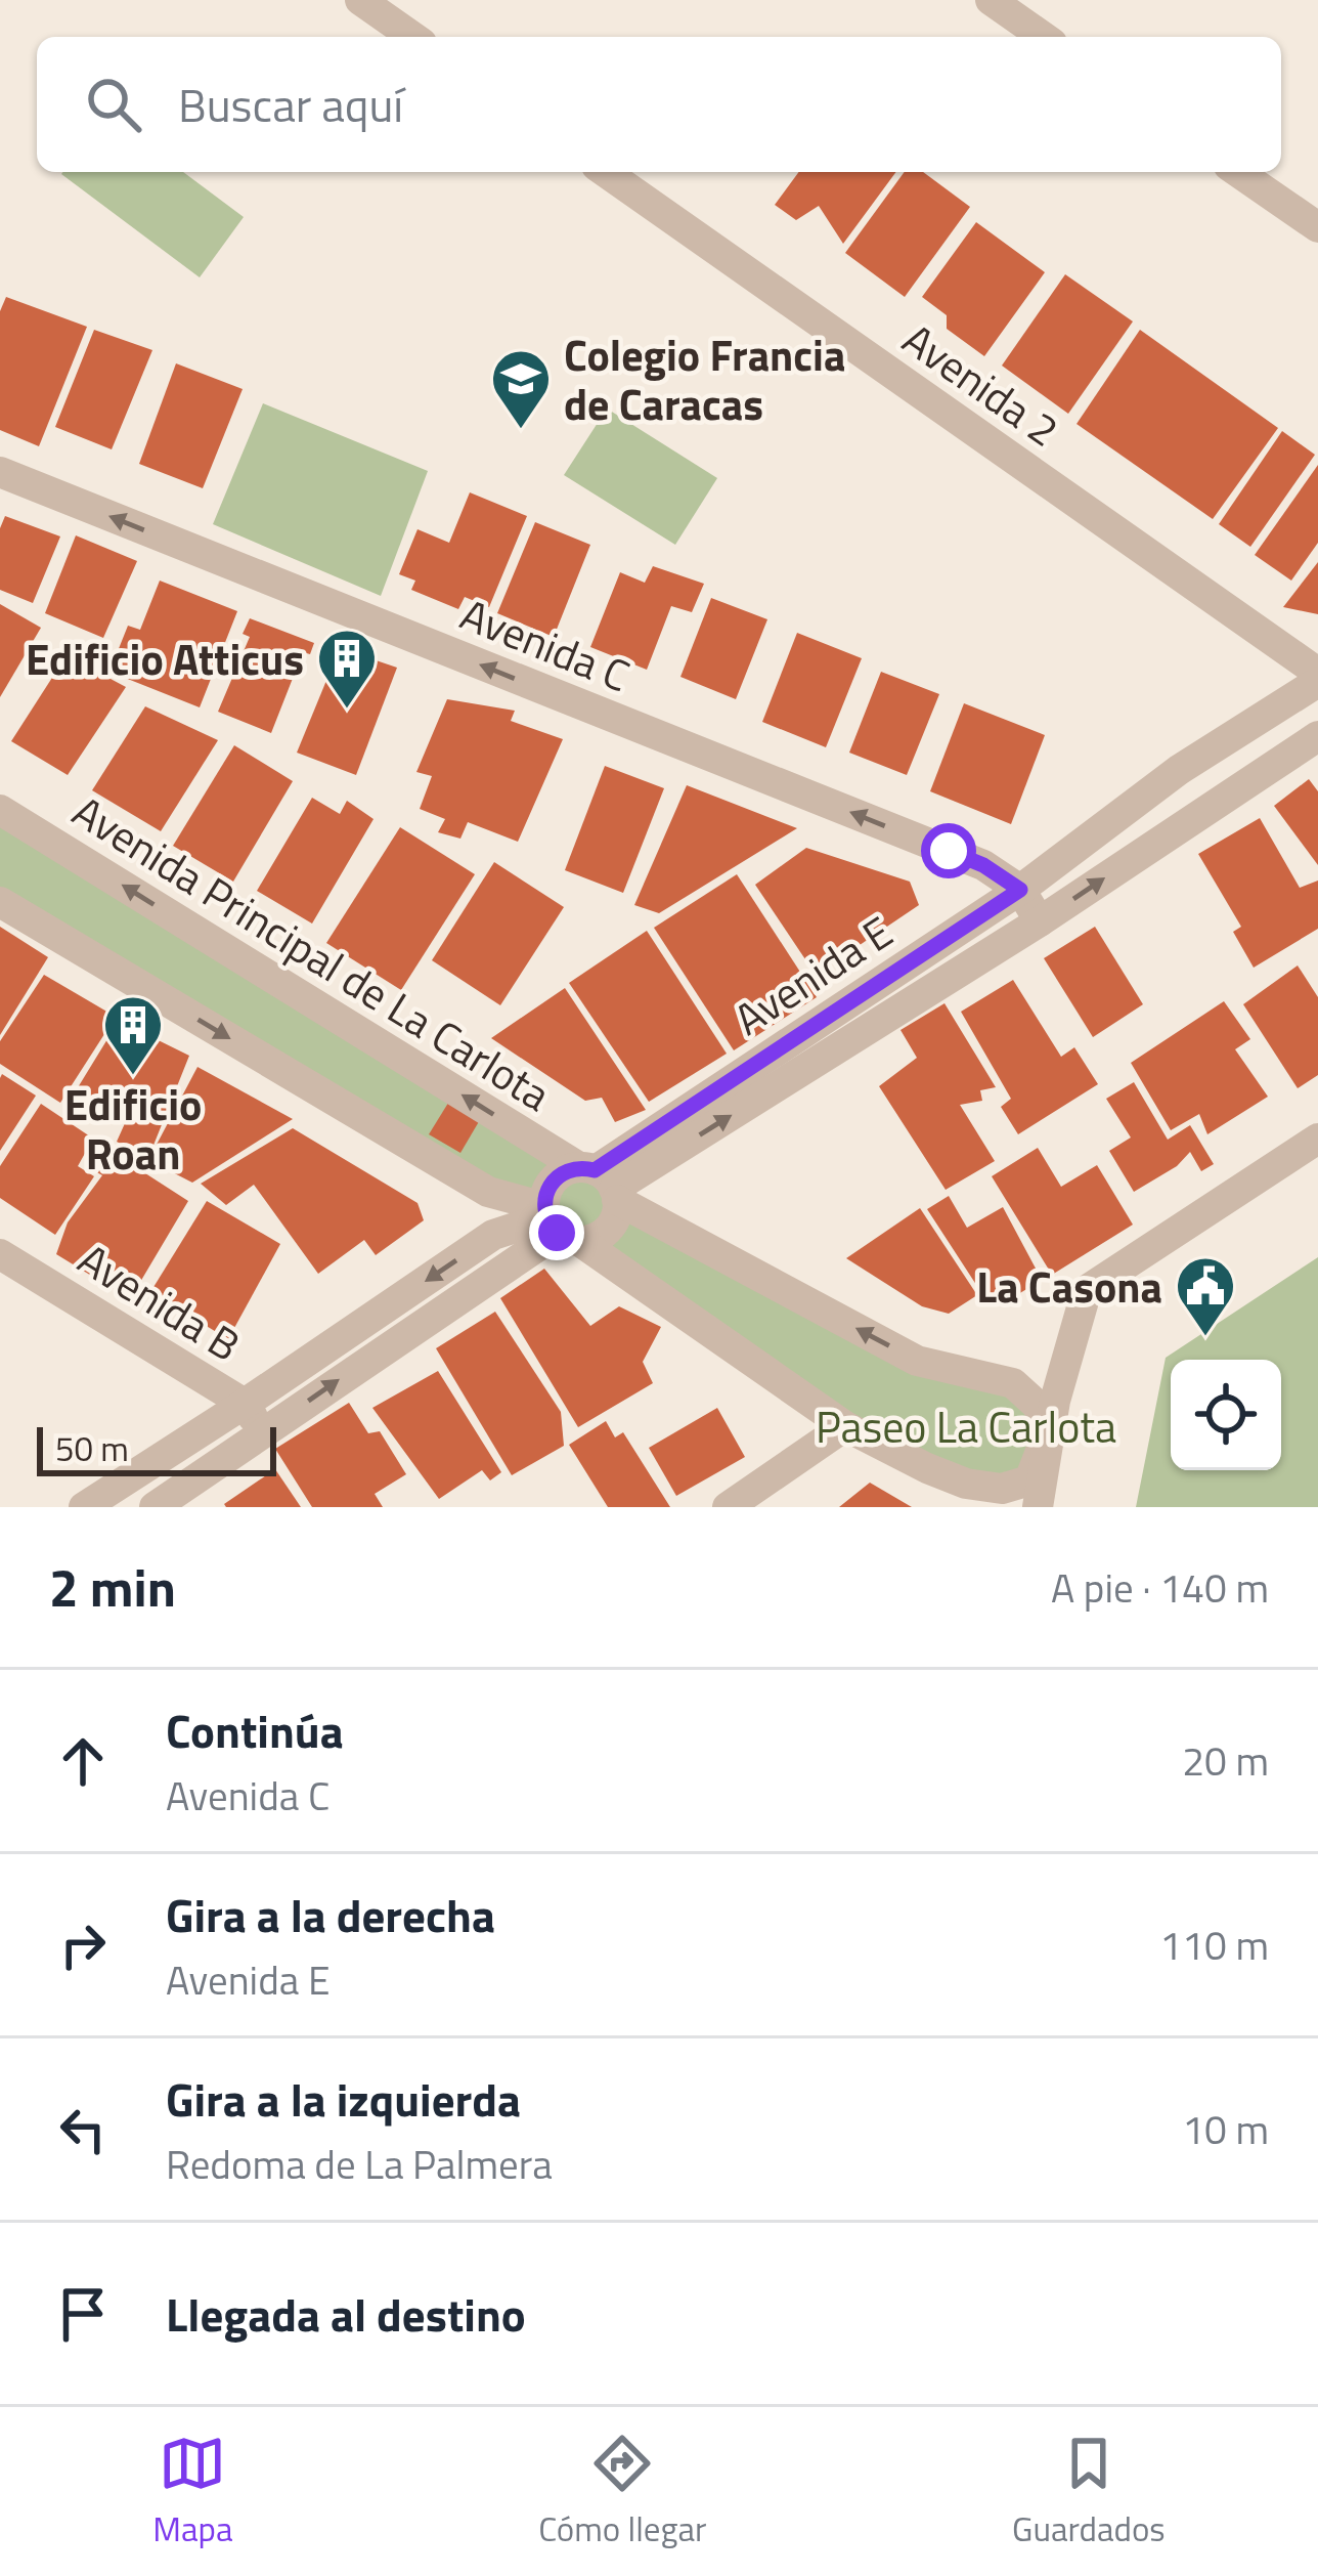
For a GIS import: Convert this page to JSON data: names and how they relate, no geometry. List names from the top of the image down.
{
  "streets": {
    "street": [
      "Avenida 2",
      "Avenida C",
      "Avenida Principal de La Carlota",
      "Avenida E",
      "Avenida B"
    ]
  },
  "crossings": [
    ["Avenida 2", "Avenida E"],
    ["Avenida C", "Avenida E"],
    ["Avenida Principal de La Carlota", "Avenida E"]
  ],
  "one_way": ["Avenida C"],
  "parks": ["Paseo La Carlota"],
  "places": {
    "school or university": ["Colegio Francia de Caracas"],
    "building": ["Edificio Atticus", "Edificio Roan"],
    "public building": ["La Casona"]
  },
  "scale_bar": "50 m",
  "page": {
    "search": "Buscar aquí",
    "scale": "50 m",
    "heading": ["2 min", "A pie · 140 m"],
    "list": [
      ["Continúa", "Avenida C", "20 m"],
      ["Gira a la derecha", "Avenida E", "110 m"],
      ["Gira a la izquierda", "Redoma de La Palmera", "10 m"],
      "Llegada al destino"
    ],
    "nav": ["Mapa", "Cómo llegar", "Guardados"]
  }
}
